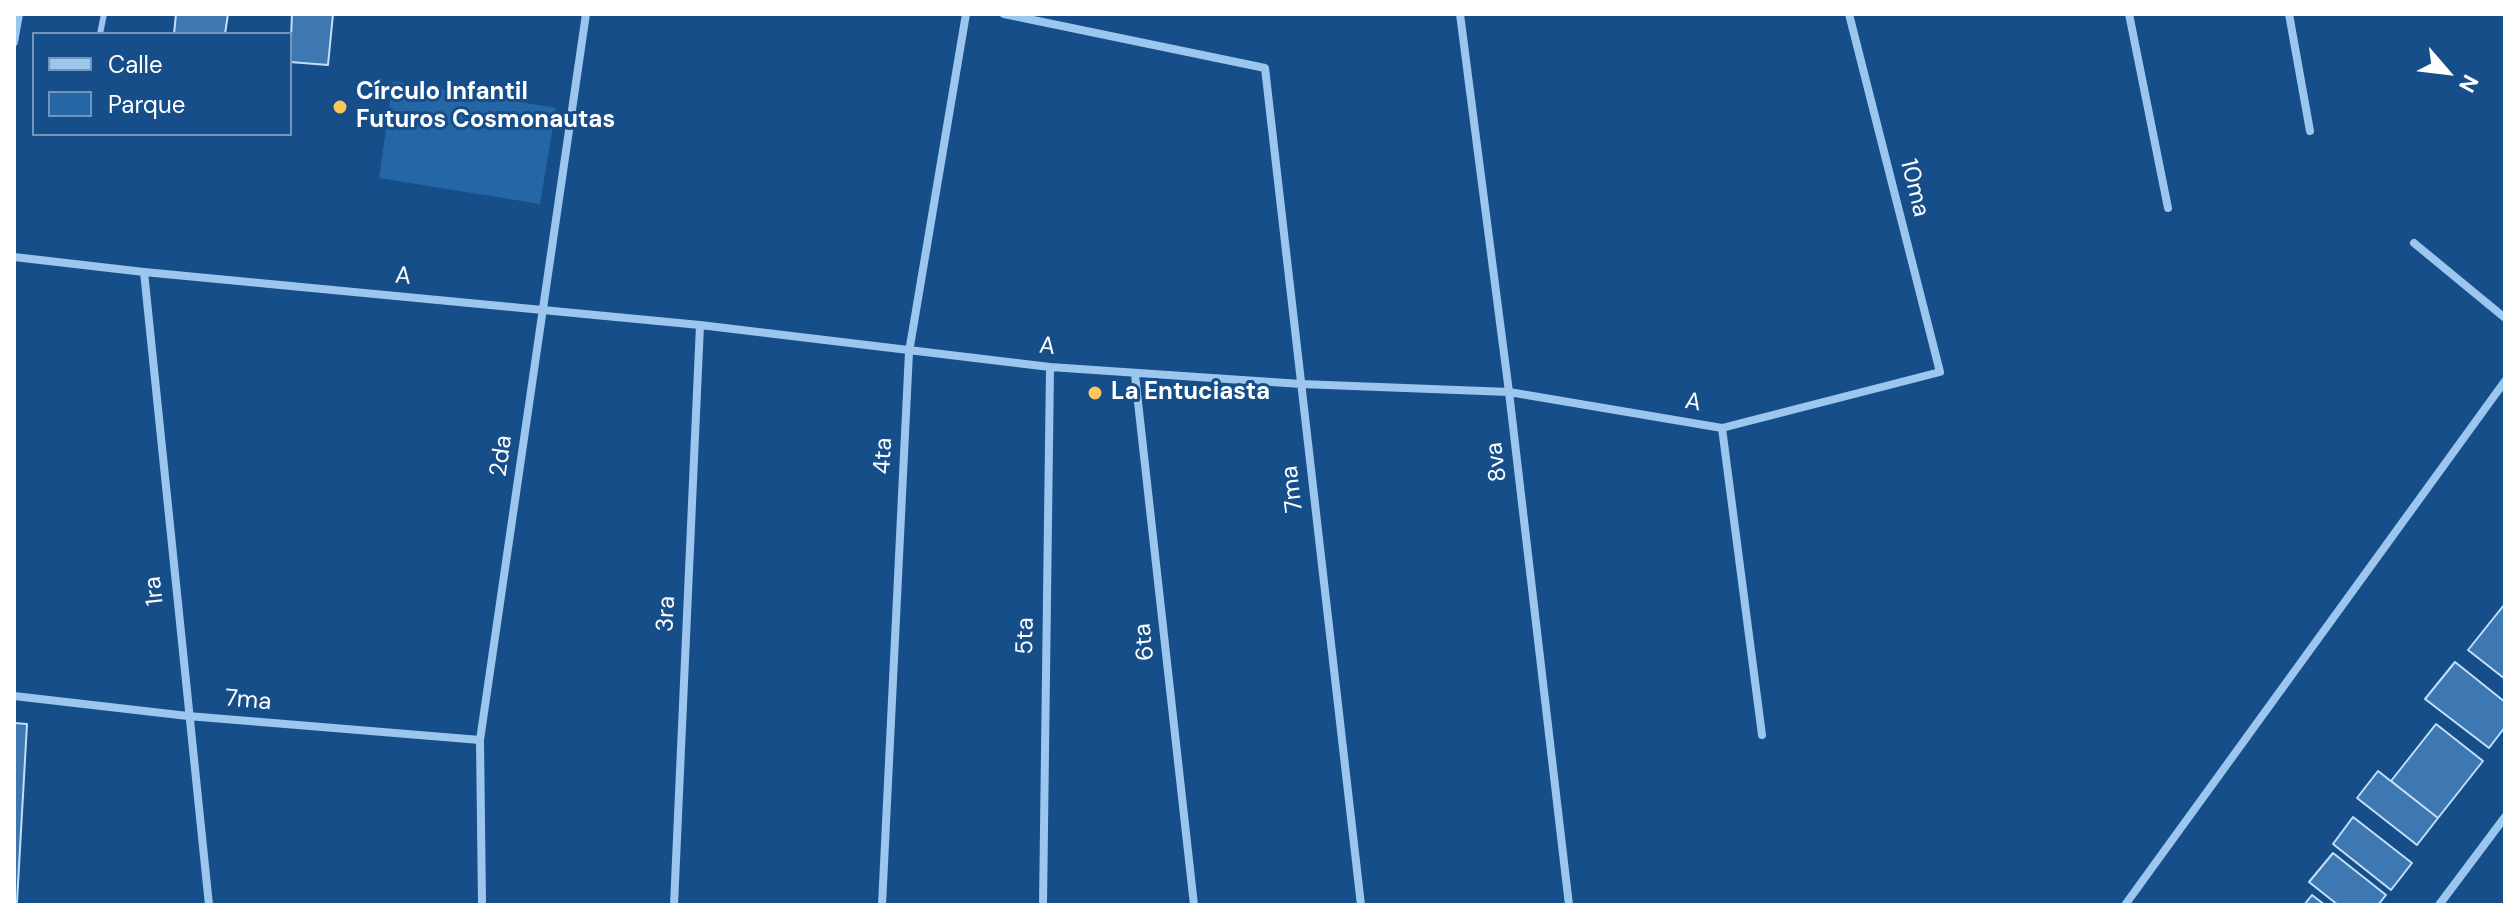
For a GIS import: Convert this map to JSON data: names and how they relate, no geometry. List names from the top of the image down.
{
  "streets": {
    "street": [
      "10ma",
      "A",
      "2da",
      "4ta",
      "8va",
      "7ma",
      "1ra",
      "3ra",
      "5ta",
      "6ta"
    ]
  },
  "crossings": [
    ["10ma", "A"],
    ["A", "2da"],
    ["A", "4ta"],
    ["A", "8va"],
    ["A", "7ma"],
    ["A", "1ra"],
    ["A", "3ra"],
    ["A", "5ta"],
    ["A", "6ta"],
    ["2da", "7ma"],
    ["7ma", "1ra"]
  ],
  "places": ["Círculo Infantil Futuros Cosmonautas", "La Entuciasta"],
  "legend": ["Calle", "Parque"],
  "north": "bottom right"
}
